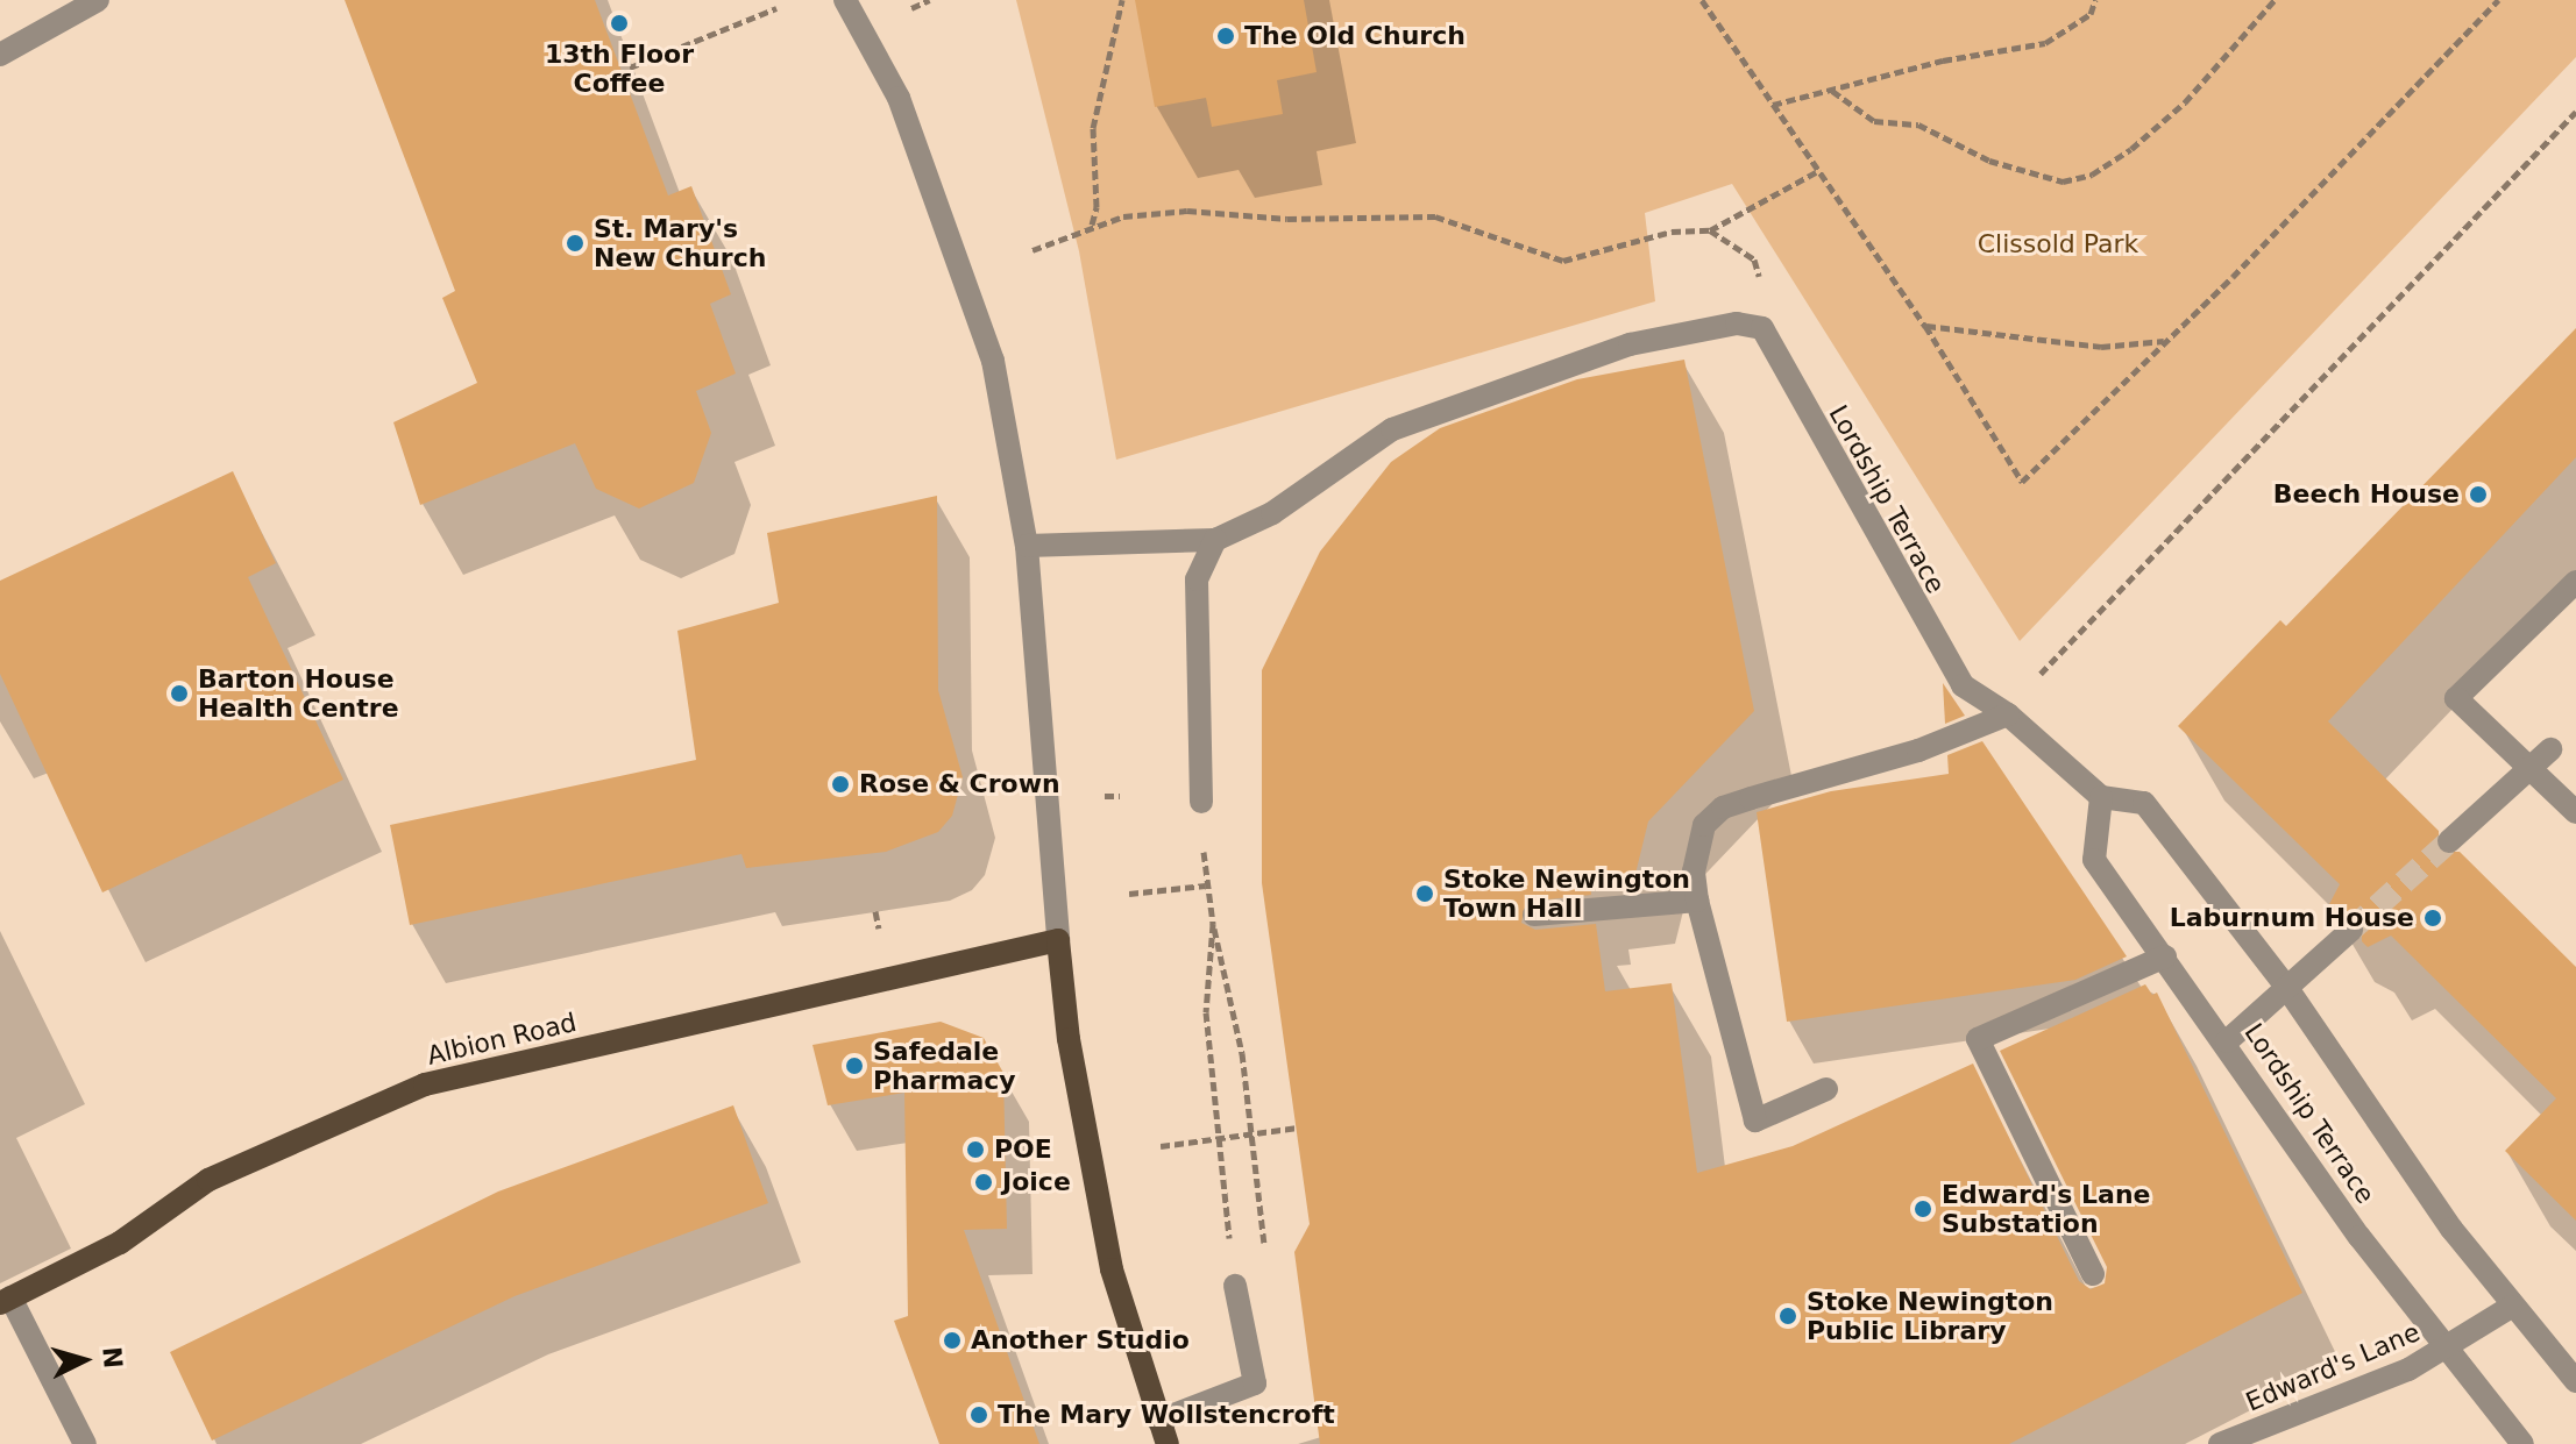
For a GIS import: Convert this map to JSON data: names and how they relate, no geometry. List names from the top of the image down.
{
  "streets": {
    "main road": ["Albion Road"],
    "street": ["Lordship Terrace", "Edward's Lane"]
  },
  "crossings": [
    ["Lordship Terrace", "Edward's Lane"]
  ],
  "parks": ["Clissold Park"],
  "places": [
    "13th Floor Coffee",
    "The Old Church",
    "St. Mary's New Church",
    "Beech House",
    "Barton House Health Centre",
    "Rose & Crown",
    "Stoke Newington Town Hall",
    "Laburnum House",
    "Safedale Pharmacy",
    "POE",
    "Joice",
    "Edward's Lane Substation",
    "Stoke Newington Public Library",
    "Another Studio",
    "The Mary Wollstencroft"
  ],
  "north": "right"
}
